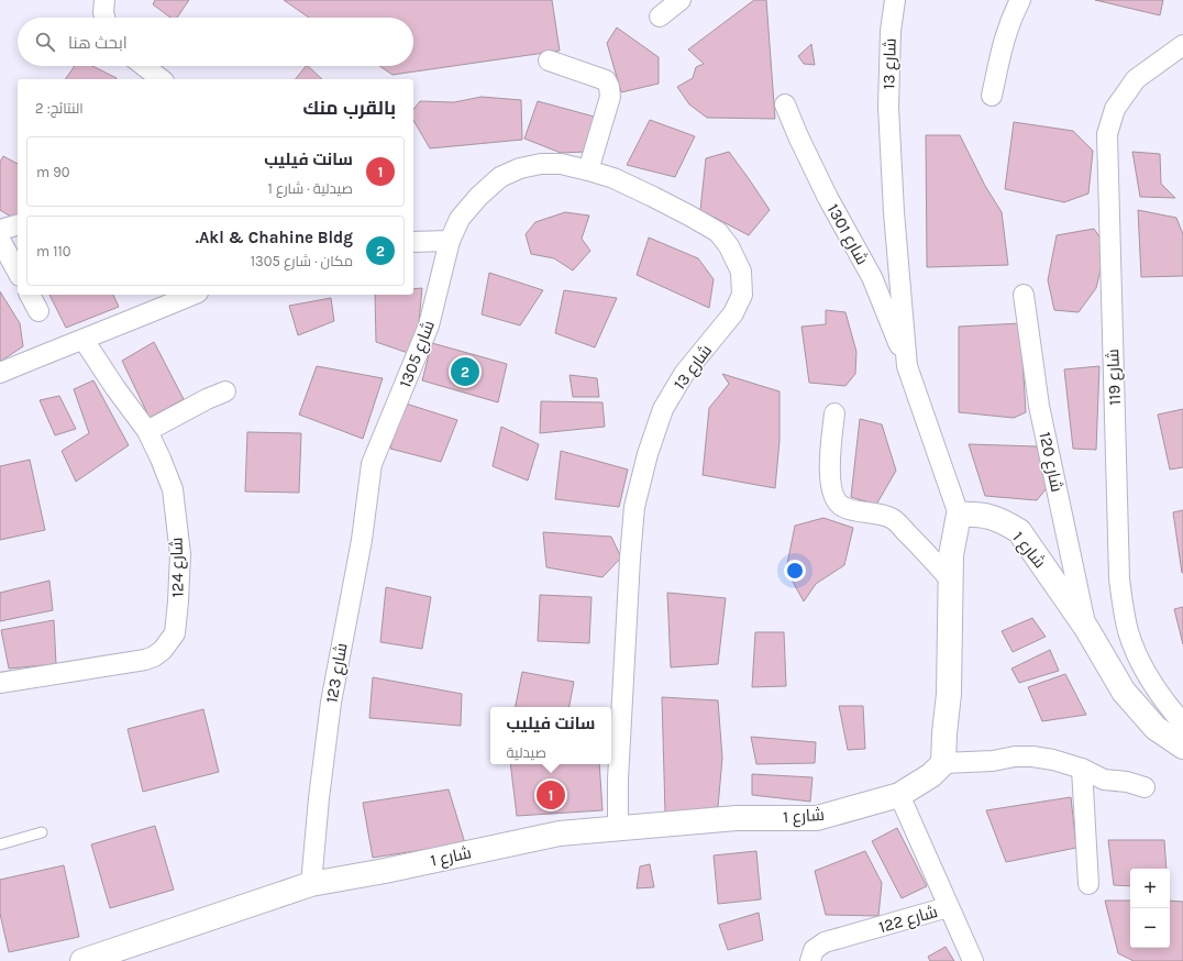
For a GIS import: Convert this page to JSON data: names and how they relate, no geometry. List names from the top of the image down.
{
  "streets": {
    "street": [
      "شارع 13",
      "شارع 1301",
      "شارع 1305",
      "شارع 119",
      "شارع 120",
      "شارع 1",
      "شارع 124",
      "شارع 123",
      "شارع 122"
    ]
  },
  "crossings": [
    ["شارع 13", "شارع 1301"],
    ["شارع 13", "شارع 1305"],
    ["شارع 13", "شارع 1"],
    ["شارع 1305", "شارع 123"],
    ["شارع 120", "شارع 1"],
    ["شارع 1", "شارع 123"],
    ["شارع 1", "شارع 122"]
  ],
  "page": {
    "search": "ابحث هنا",
    "heading": ["بالقرب منك", "النتائج: 2"],
    "list": [
      {
        "mark": "1",
        "name": "سانت فيليب",
        "note": "صيدلية · شارع 1",
        "value": "90 m"
      },
      {
        "mark": "2",
        "name": "Akl & Chahine Bldg.",
        "note": "مكان · شارع 1305",
        "value": "110 m"
      }
    ],
    "pins": ["2", "1"],
    "popup": ["سانت فيليب", "صيدلية"],
    "map_buttons": ["+", "−"]
  }
}
